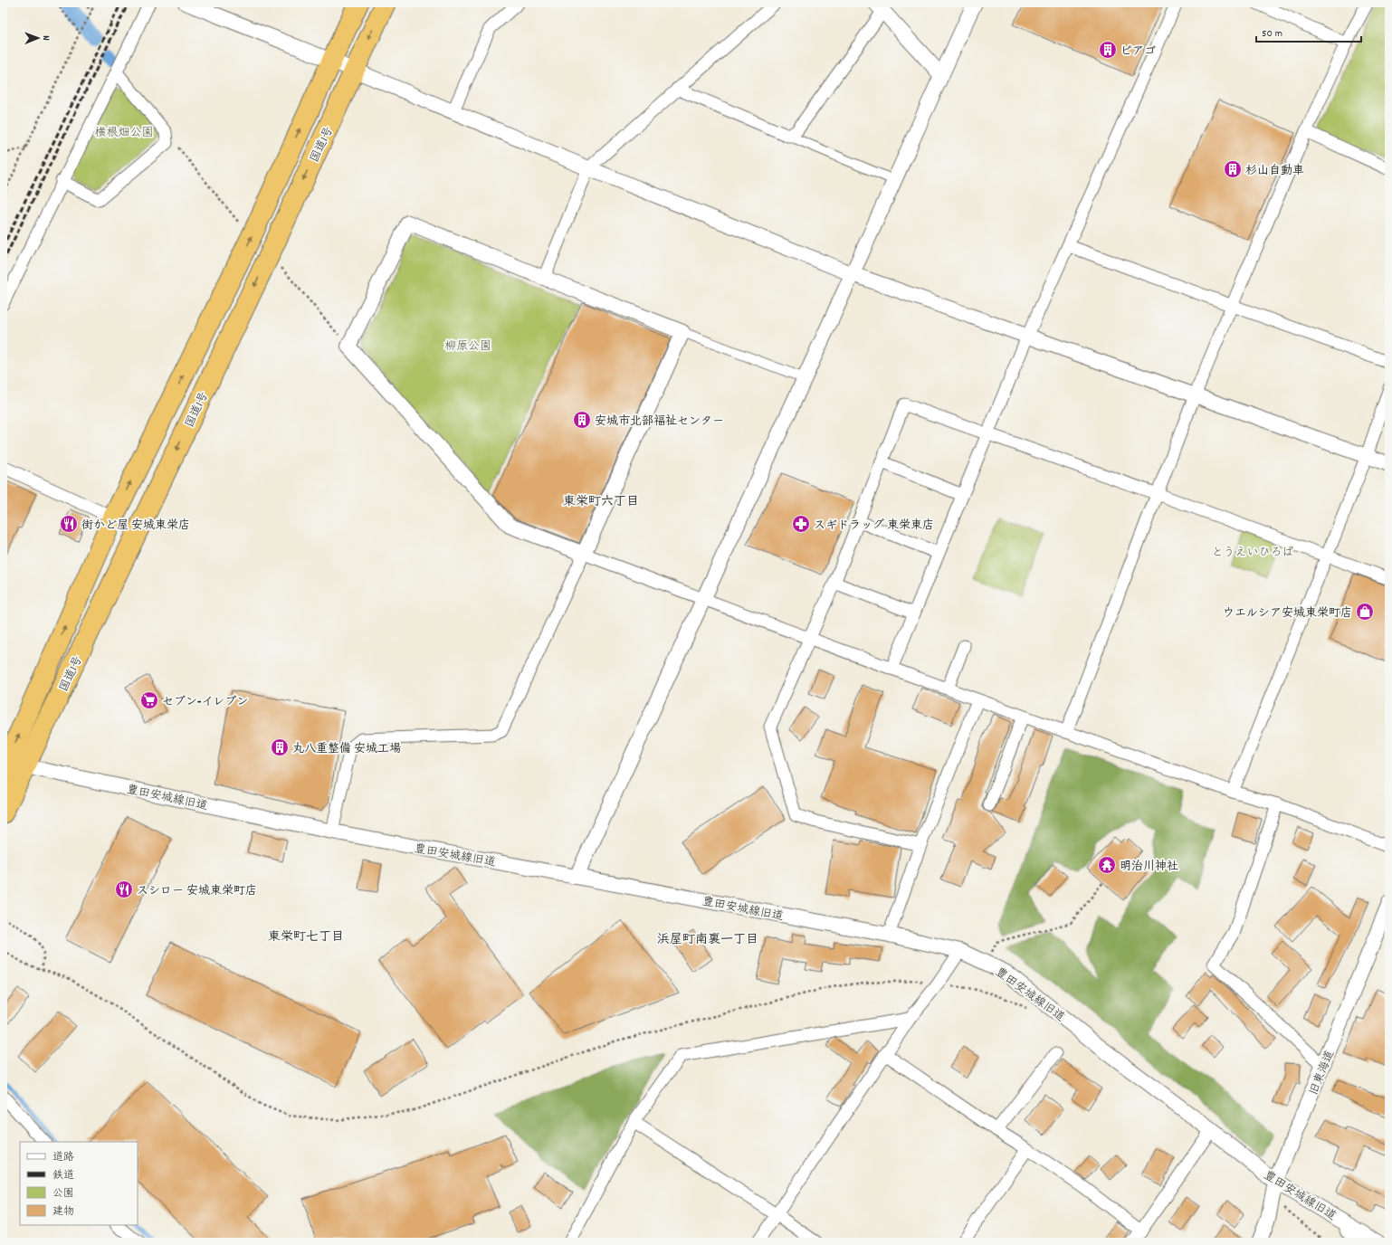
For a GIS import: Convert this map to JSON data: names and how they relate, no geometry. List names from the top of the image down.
{
  "streets": {
    "highway": ["国道1号"],
    "street": ["豊田安城線旧道", "旧東海道"]
  },
  "crossings": [
    ["国道1号", "豊田安城線旧道"],
    ["豊田安城線旧道", "旧東海道"]
  ],
  "districts": ["東栄町六丁目", "東栄町七丁目", "浜屋町南裏一丁目"],
  "parks": ["横根畑公園", "柳原公園", "とうえいひろば"],
  "places": {
    "building": [
      "ピアゴ",
      "杉山自動車",
      "安城市北部福祉センター",
      "丸八重整備 安城工場"
    ],
    "restaurant": ["街かど屋 安城東栄店", "スシロー 安城東栄町店"],
    "pharmacy": ["スギドラッグ 東栄東店"],
    "shop": ["ウエルシア安城東栄町店"],
    "supermarket": ["セブン-イレブン"],
    "temple": ["明治川神社"]
  },
  "legend": [
    "道路",
    "鉄道",
    "公園",
    "建物"
  ],
  "scale_bar": "50 m",
  "north": "right"
}
